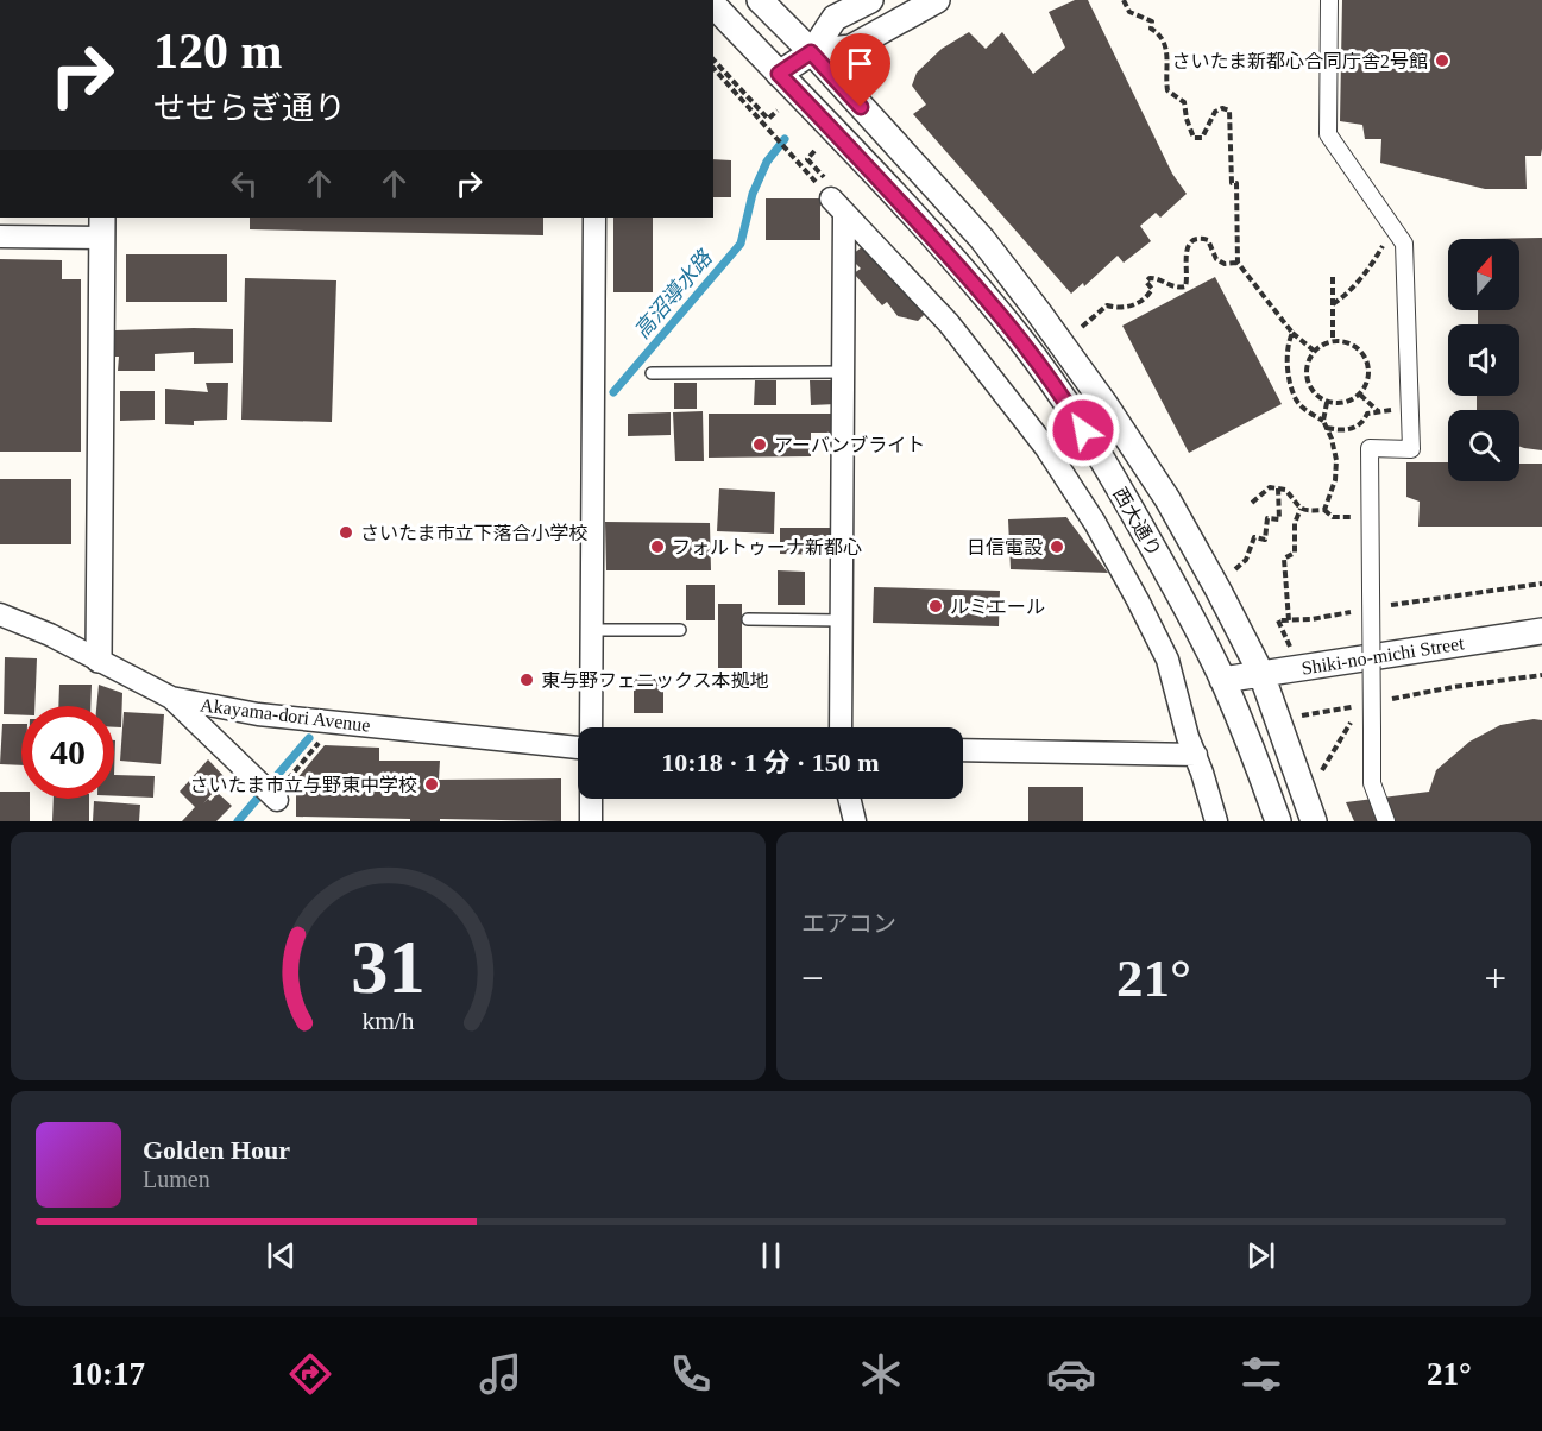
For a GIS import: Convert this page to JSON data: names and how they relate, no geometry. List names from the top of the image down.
{
  "streets": {
    "street": ["西大通り", "Shiki-no-michi Street", "Akayama-dori Avenue"]
  },
  "crossings": [
    ["西大通り", "Shiki-no-michi Street"]
  ],
  "water": ["高沼導水路"],
  "places": [
    "さいたま新都心合同庁舎2号館",
    "アーバンブライト",
    "さいたま市立下落合小学校",
    "フォルトゥーナ新都心",
    "日信電設",
    "ルミエール",
    "東与野フェニックス本拠地",
    "さいたま市立与野東中学校"
  ],
  "north": "top",
  "page": {
    "turn": ["120 m", "せせらぎ通り"],
    "limit": "40",
    "trip": "10:18 · 1 分 · 150 m",
    "tile": "エアコン",
    "heat": ["−", "21°", "+"],
    "song": ["Golden Hour", "Lumen"],
    "tabs": ["10:17", "21°"],
    "gauge": ["31", "km/h"]
  }
}
